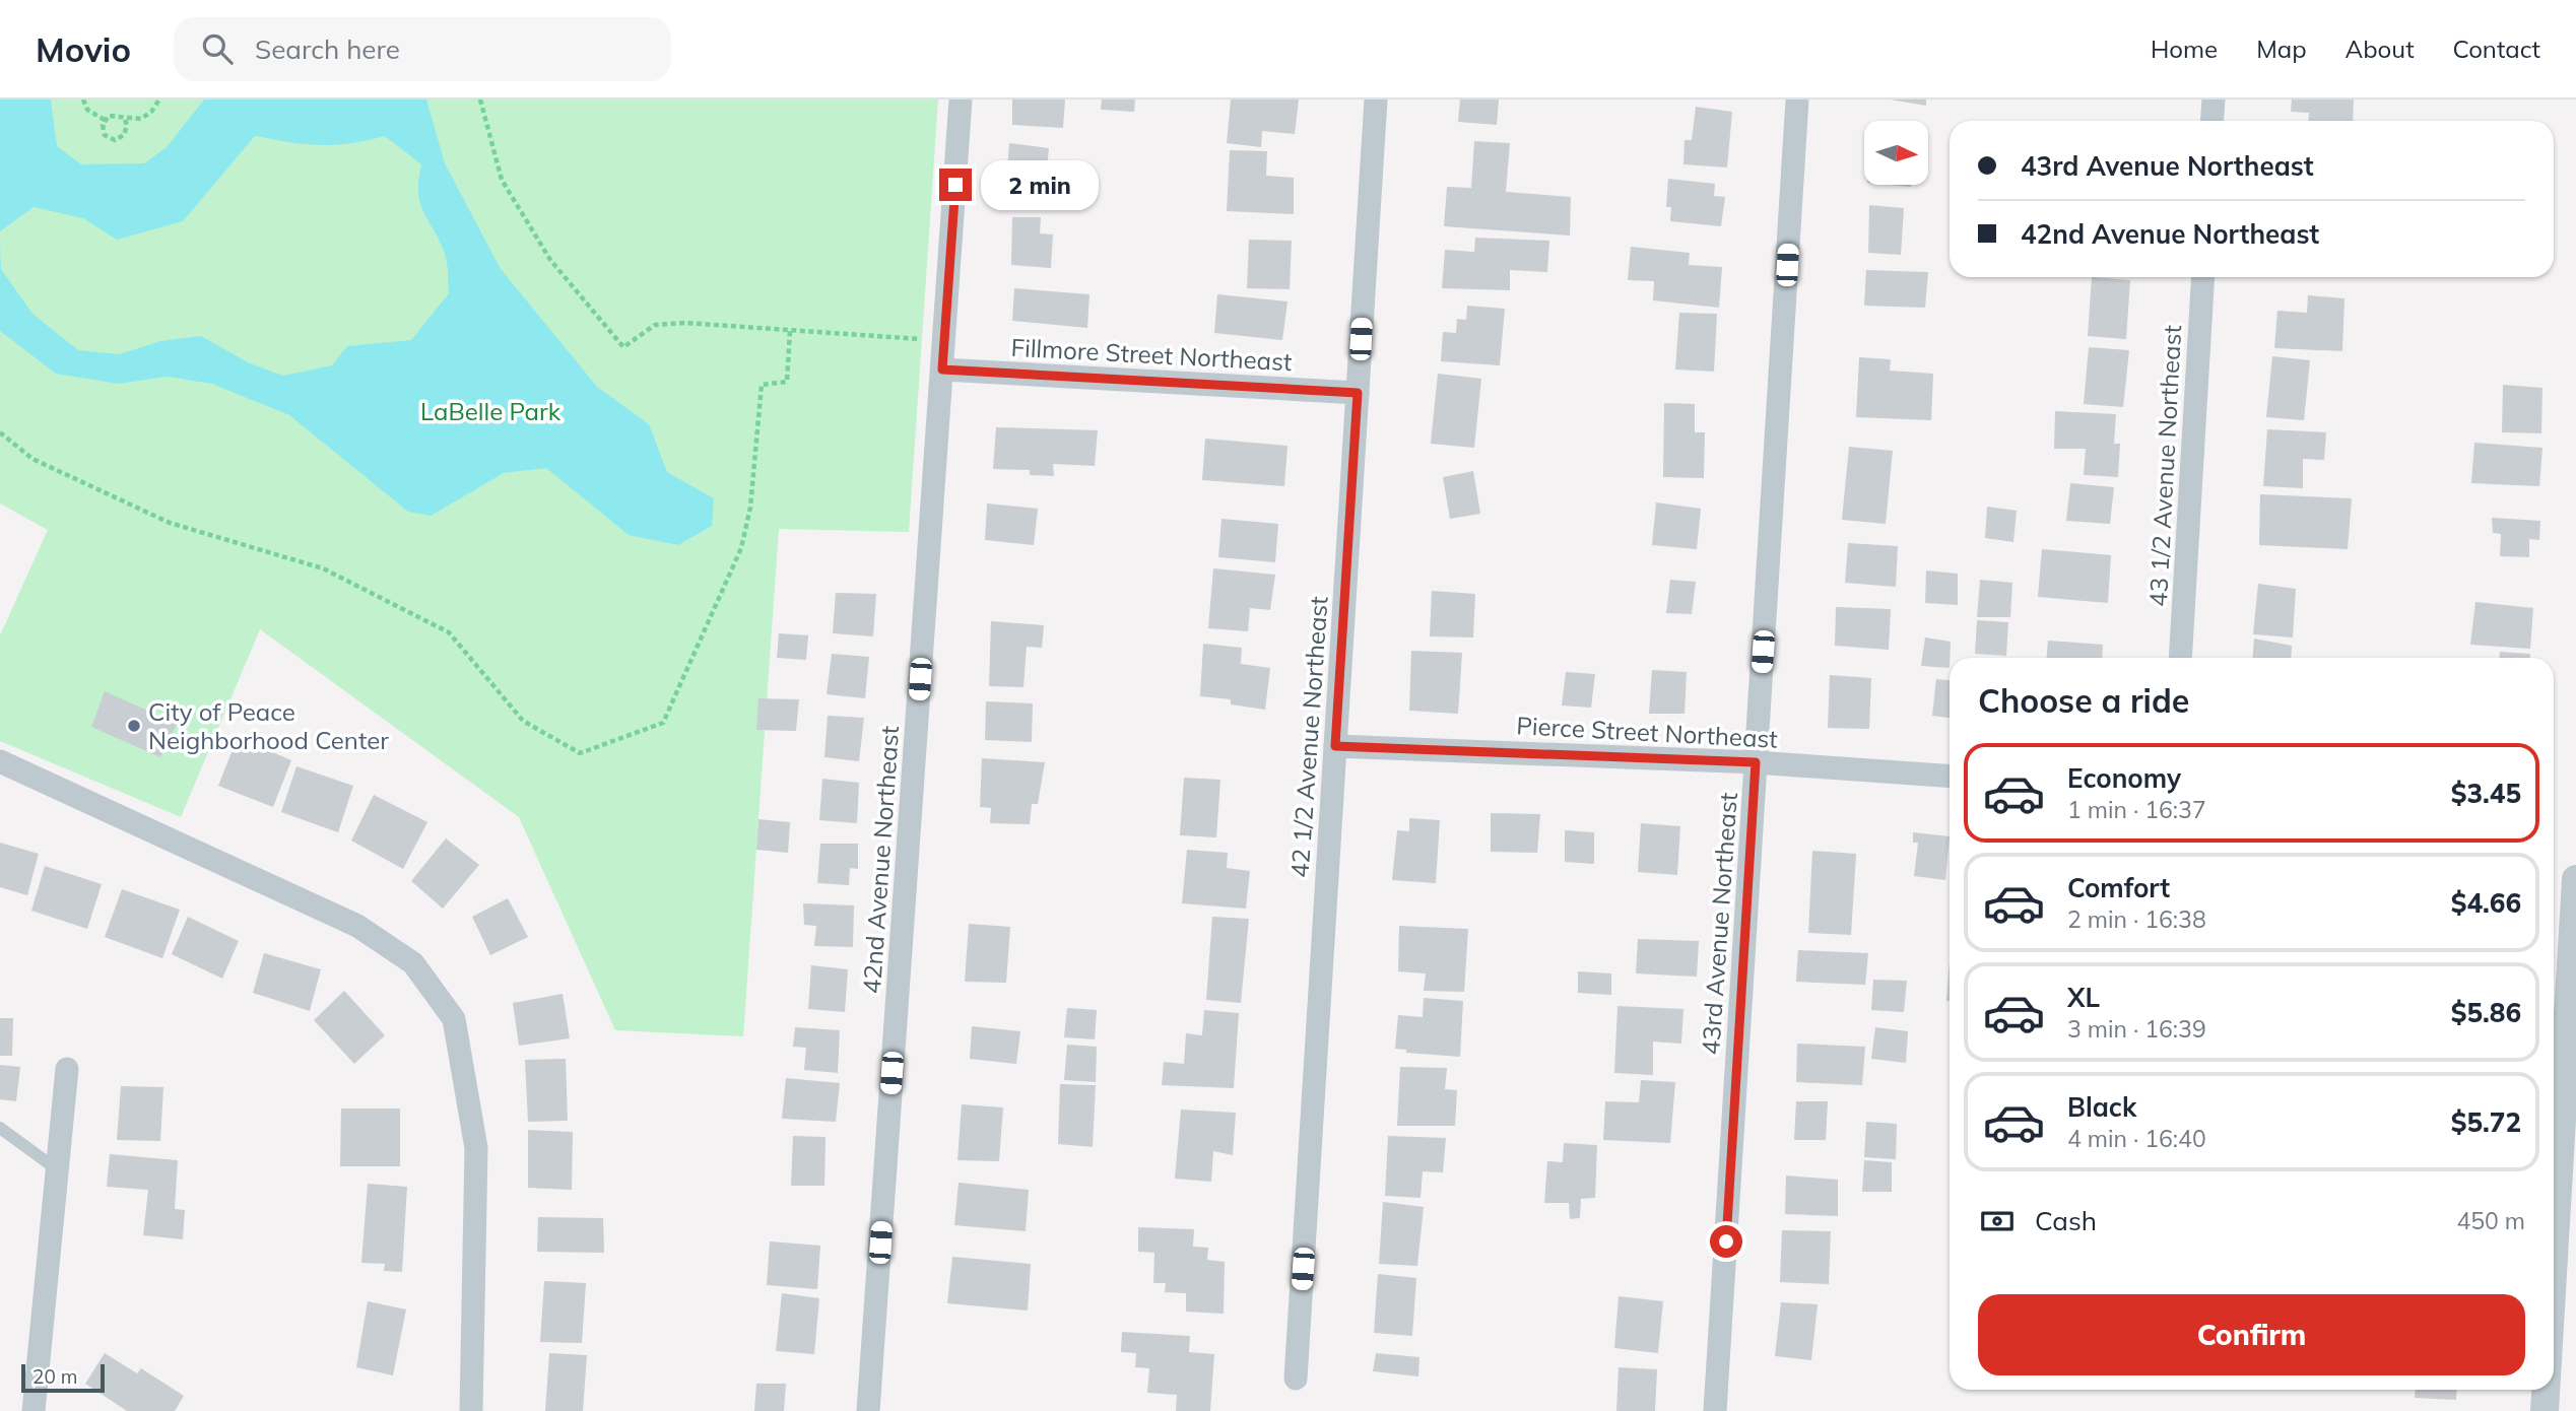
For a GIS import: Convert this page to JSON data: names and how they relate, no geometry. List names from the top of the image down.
{
  "streets": {
    "street": [
      "Fillmore Street Northeast",
      "43 1/2 Avenue Northeast",
      "Pierce Street Northeast",
      "42 1/2 Avenue Northeast",
      "42nd Avenue Northeast",
      "43rd Avenue Northeast"
    ]
  },
  "crossings": [
    ["Fillmore Street Northeast", "42 1/2 Avenue Northeast"],
    ["Fillmore Street Northeast", "42nd Avenue Northeast"],
    ["Pierce Street Northeast", "42 1/2 Avenue Northeast"],
    ["Pierce Street Northeast", "43rd Avenue Northeast"]
  ],
  "parks": ["LaBelle Park"],
  "places": ["City of Peace Neighborhood Center"],
  "scale_bar": "20 m",
  "north": "right",
  "page": {
    "header": "Movio",
    "search": "Search here",
    "nav": [
      "Home",
      "Map",
      "About",
      "Contact"
    ],
    "banner": ["43rd Avenue Northeast", "42nd Avenue Northeast"],
    "bubble": "2 min",
    "heading": "Choose a ride",
    "list": [
      {
        "name": "Economy",
        "note": "1 min · 16:37",
        "value": "$3.45"
      },
      {
        "name": "Comfort",
        "note": "2 min · 16:38",
        "value": "$4.66"
      },
      {
        "name": "XL",
        "note": "3 min · 16:39",
        "value": "$5.86"
      },
      {
        "name": "Black",
        "note": "4 min · 16:40",
        "value": "$5.72"
      }
    ],
    "pay": ["Cash", "450 m"],
    "buttons": "Confirm",
    "scale": "20 m"
  }
}
